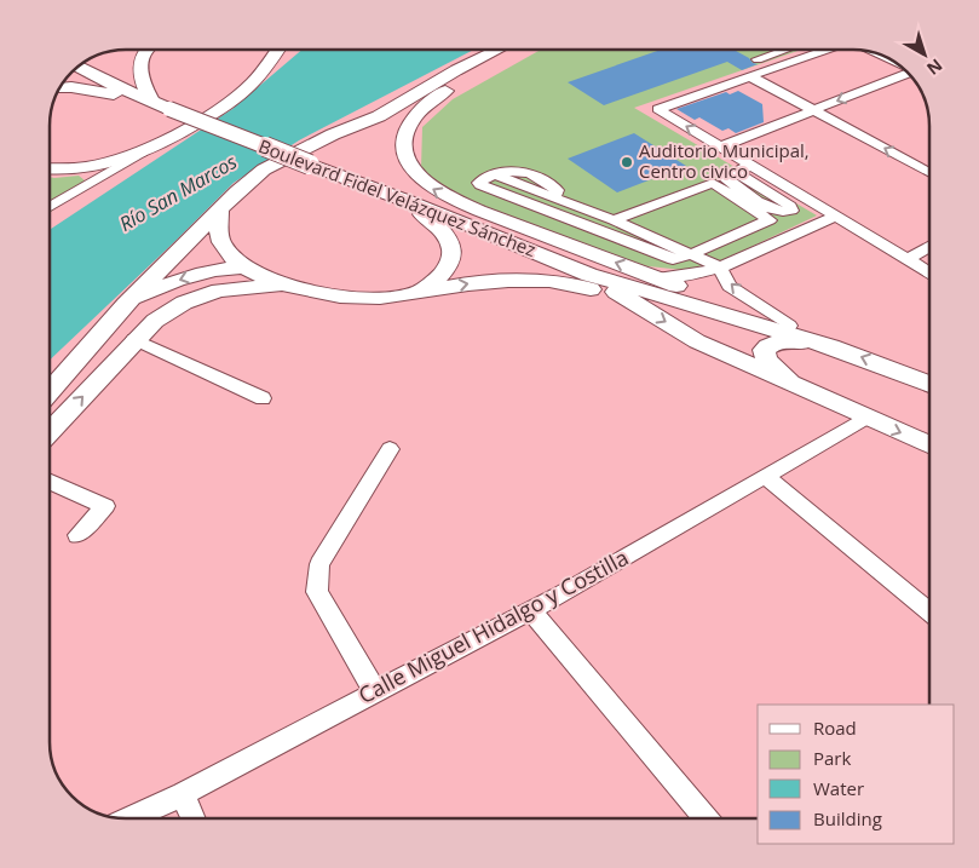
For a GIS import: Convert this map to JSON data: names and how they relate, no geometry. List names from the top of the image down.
{
  "streets": {
    "main road": ["Boulevard Fidel Velázquez Sánchez"],
    "street": ["Calle Miguel Hidalgo y Costilla"]
  },
  "crossings": [
    ["Boulevard Fidel Velázquez Sánchez", "Calle Miguel Hidalgo y Costilla"]
  ],
  "water": ["Río San Marcos"],
  "places": ["Auditorio Municipal, Centro civico"],
  "legend": [
    "Road",
    "Park",
    "Water",
    "Building"
  ],
  "north": "bottom right"
}
